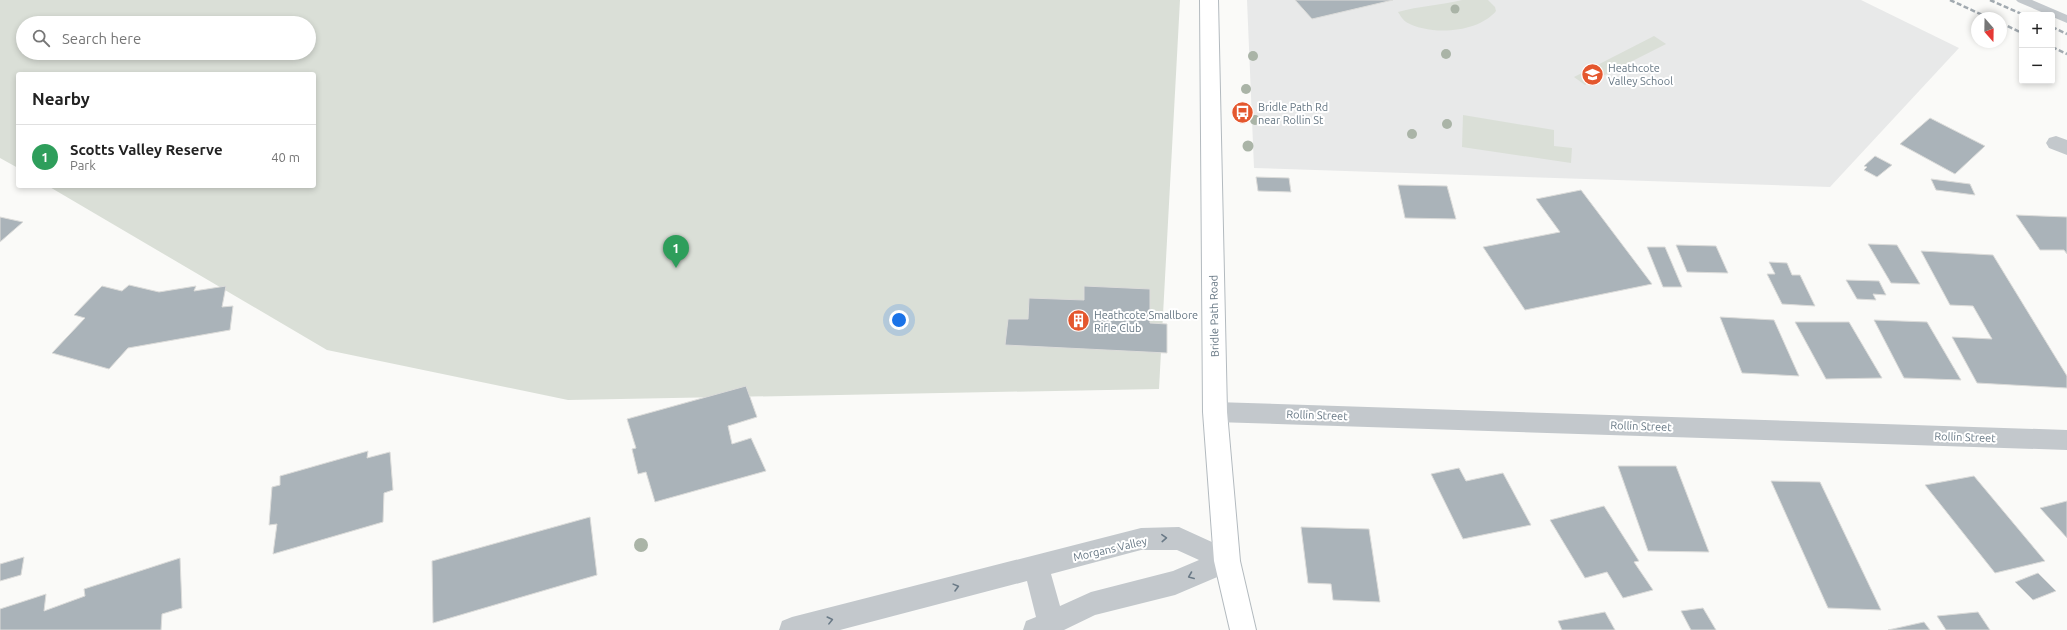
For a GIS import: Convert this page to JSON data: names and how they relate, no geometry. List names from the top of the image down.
{
  "streets": {
    "street": ["Bridle Path Road", "Rollin Street", "Morgans Valley"]
  },
  "crossings": [
    ["Bridle Path Road", "Rollin Street"],
    ["Bridle Path Road", "Morgans Valley"]
  ],
  "places": {
    "school or university": ["Heathcote Valley School"],
    "bus stop": ["Bridle Path Rd near Rollin St"],
    "building": ["Heathcote Smallbore Rifle Club"]
  },
  "north": "bottom",
  "page": {
    "map_buttons": ["+", "−"],
    "search": "Search here",
    "heading": "Nearby",
    "list": [
      {
        "mark": "1",
        "name": "Scotts Valley Reserve",
        "note": "Park",
        "value": "40 m"
      }
    ],
    "pins": "1"
  }
}
